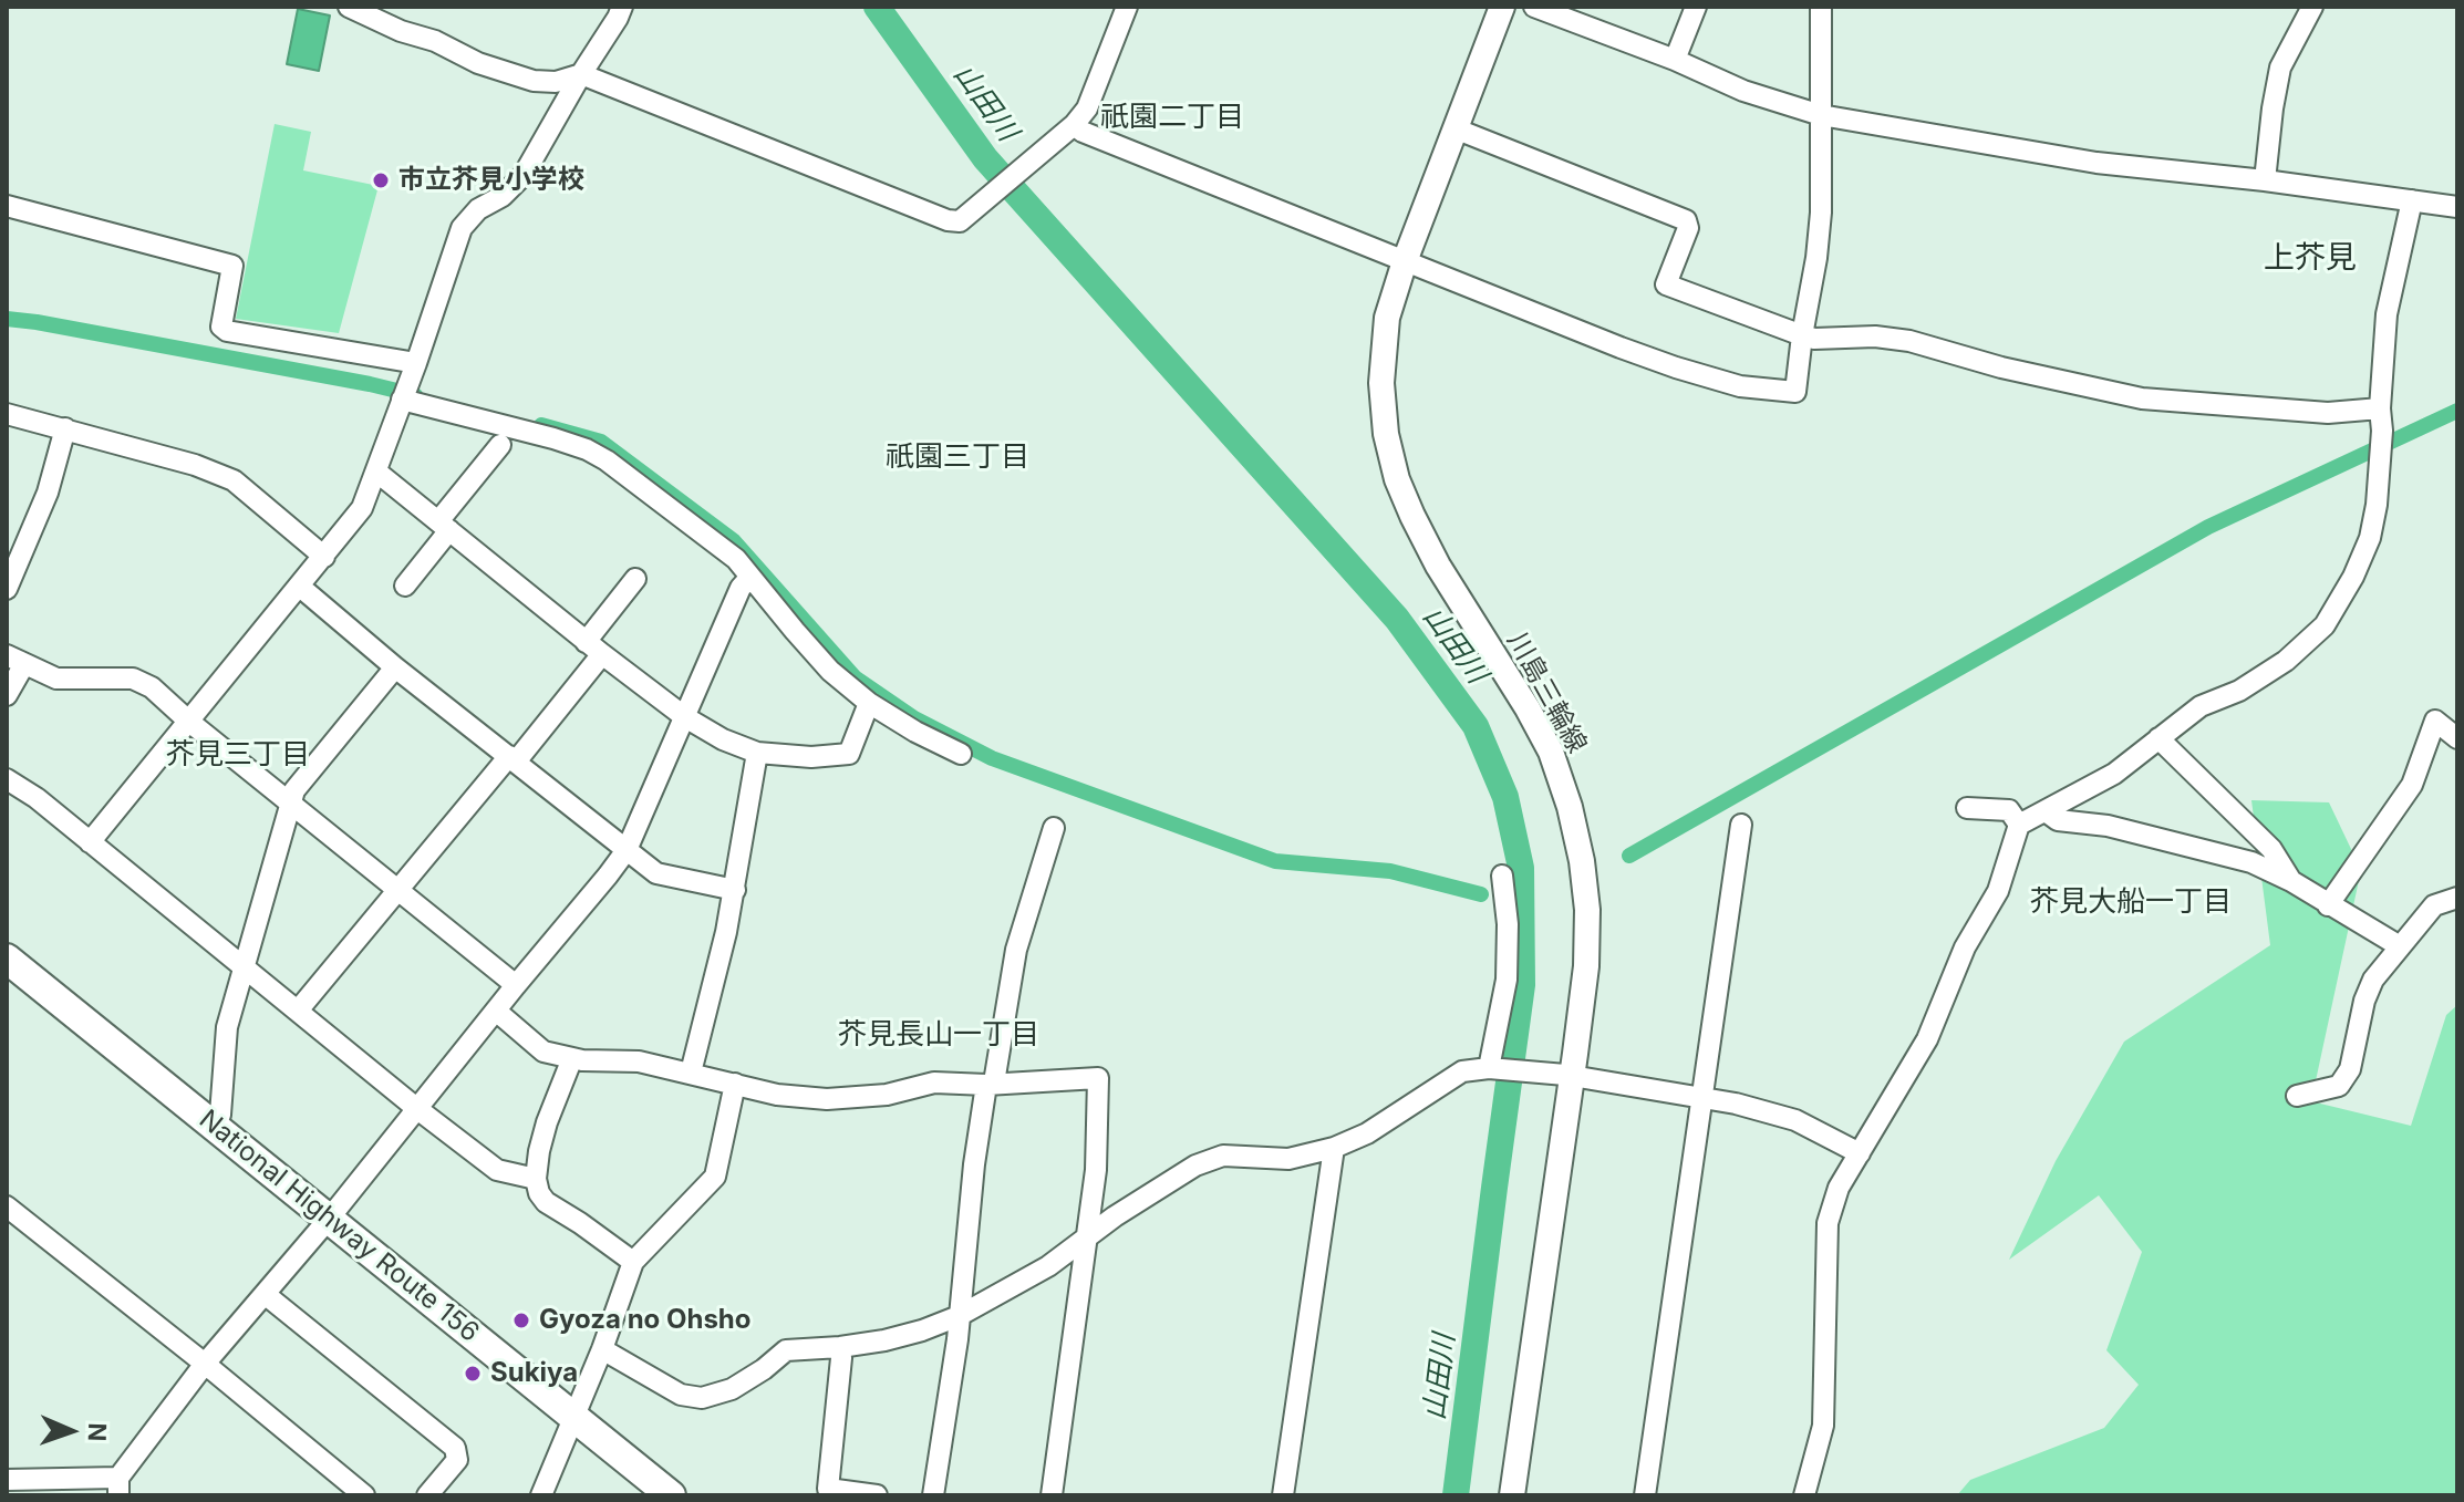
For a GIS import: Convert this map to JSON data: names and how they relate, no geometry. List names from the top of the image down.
{
  "streets": {
    "highway": ["National Highway Route 156"],
    "main road": ["川島三輪線"]
  },
  "districts": [
    "祇園二丁目",
    "上芥見",
    "祇園三丁目",
    "芥見三丁目",
    "芥見大船一丁目",
    "芥見長山一丁目"
  ],
  "water": ["山田川"],
  "places": ["市立芥見小学校", "Gyoza no Ohsho", "Sukiya"],
  "north": "right"
}
